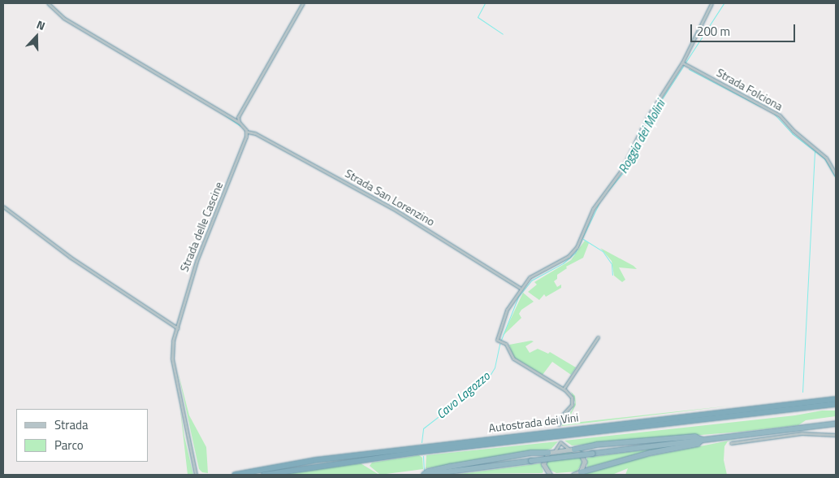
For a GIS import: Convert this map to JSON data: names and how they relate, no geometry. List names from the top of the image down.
{
  "streets": {
    "highway": ["Autostrada dei Vini"],
    "street": ["Strada Folciona", "Strada San Lorenzino", "Strada delle Cascine"]
  },
  "crossings": [
    ["Strada San Lorenzino", "Strada delle Cascine"]
  ],
  "water": ["Roggia dei Molini", "Cavo Lagozzo"],
  "legend": ["Strada", "Parco"],
  "scale_bar": "200 m",
  "north": "top"
}
